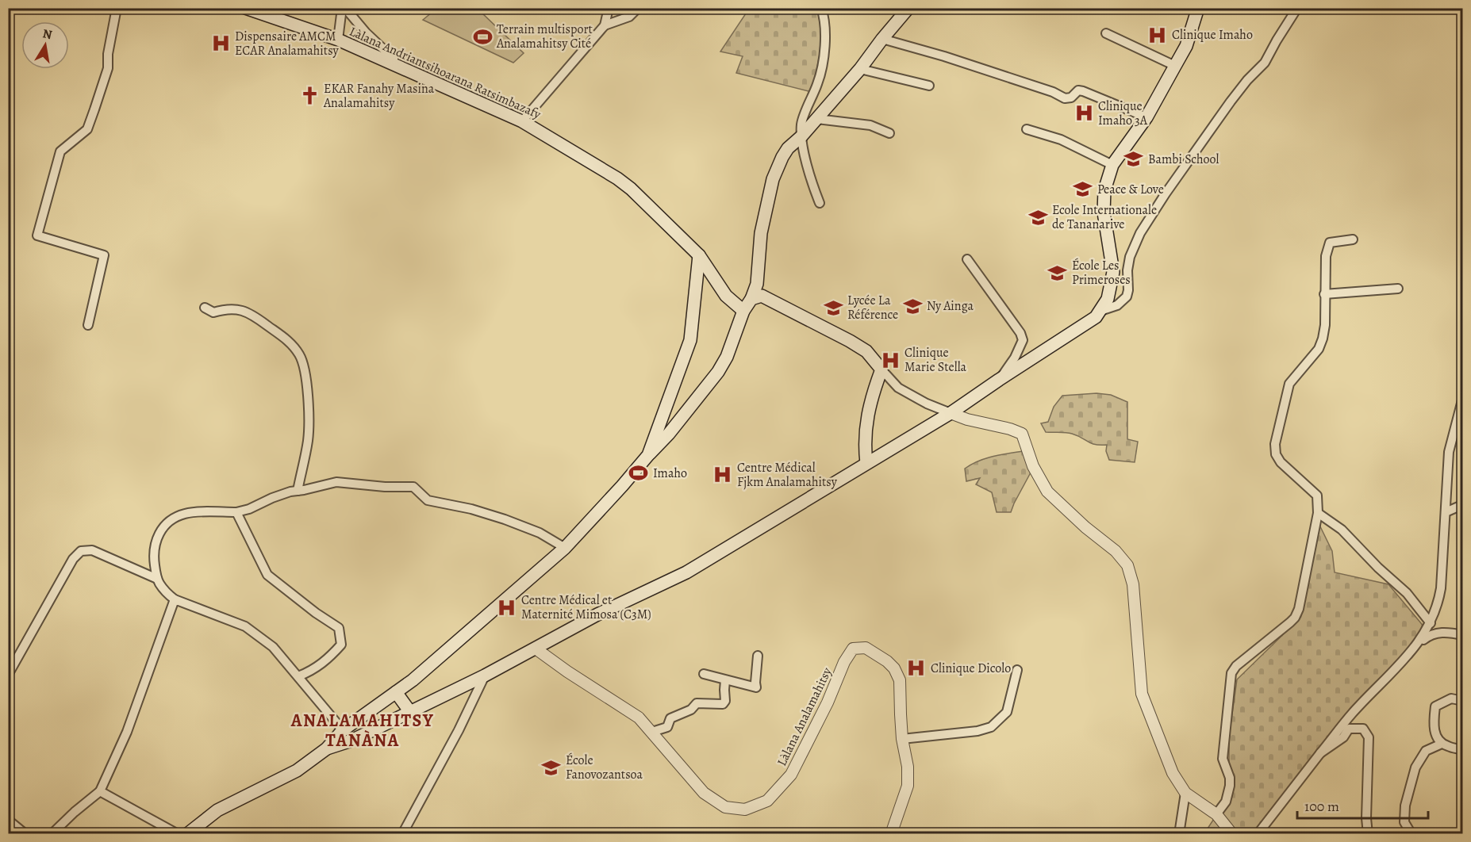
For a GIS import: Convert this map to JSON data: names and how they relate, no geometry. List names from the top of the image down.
{
  "streets": {
    "main road": ["Làlana Andriantsihoarana Ratsimbazafy"],
    "street": ["Làlana Analamahitsy"]
  },
  "districts": ["ANALAMAHITSY TANÀNA"],
  "places": {
    "hospital": [
      "Clinique Imaho",
      "Dispensaire AMCM ECAR Analamahitsy",
      "Clinique Imaho 3A",
      "Clinique Marie Stella",
      "Centre Médical Fjkm Analamahitsy",
      "Centre Médical et Maternité Mimosa (C3M)",
      "Clinique Dicolo"
    ],
    "sports": ["Terrain multisport Analamahitsy Cité", "Imaho"],
    "church": ["EKAR Fanahy Masina Analamahitsy"],
    "school or university": [
      "Bambi School",
      "Peace & Love",
      "Ecole Internationale de Tananarive",
      "École Les Primeroses",
      "Ny Ainga",
      "Lycée La Référence",
      "École Fanovozantsoa"
    ]
  },
  "scale_bar": "100 m",
  "north": "top"
}
